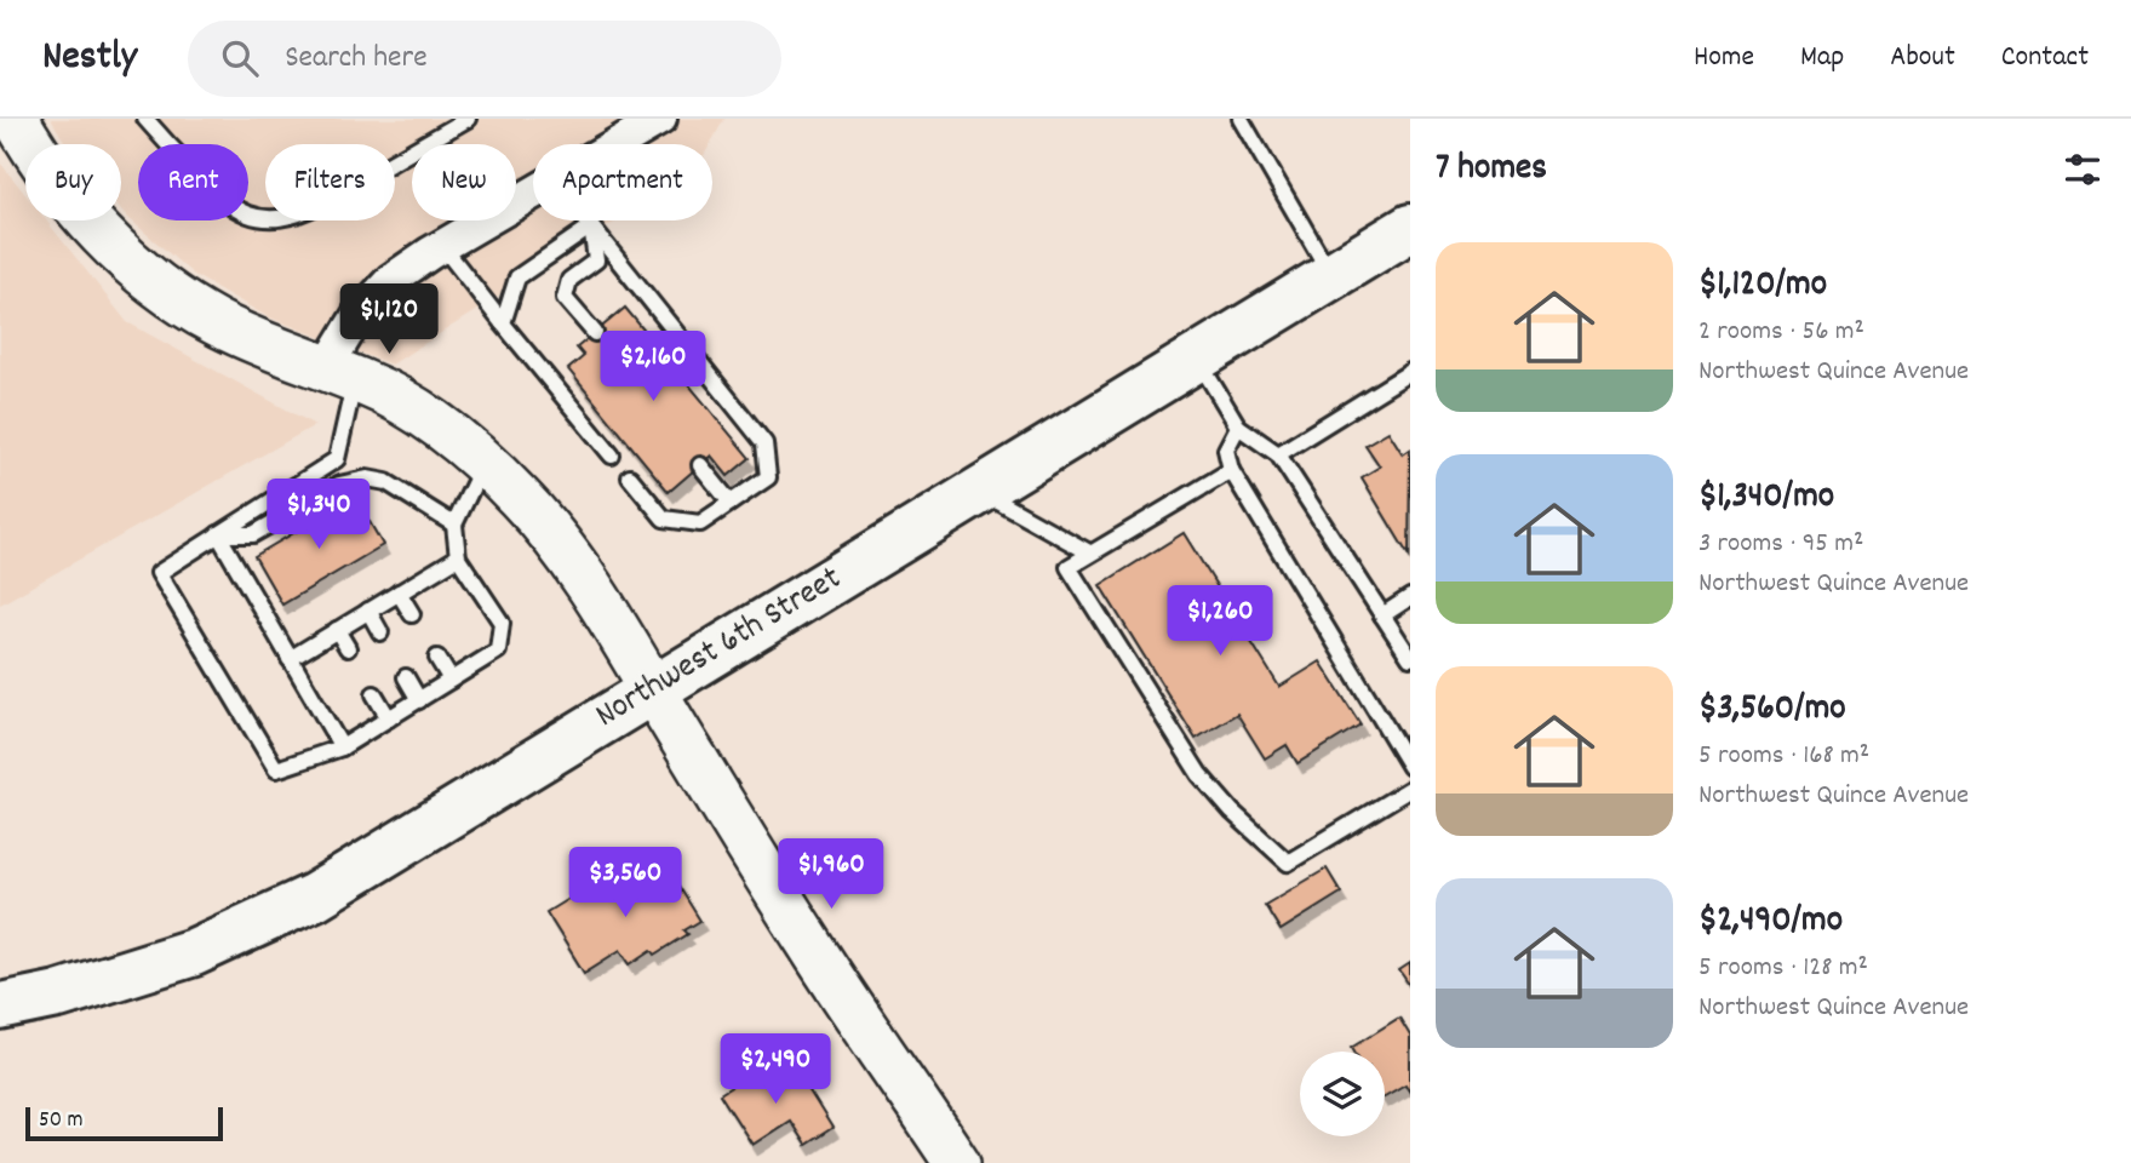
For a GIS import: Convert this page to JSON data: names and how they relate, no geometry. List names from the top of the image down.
{
  "streets": {
    "main road": ["Northwest 6th Street"]
  },
  "scale_bar": "50 m",
  "page": {
    "header": "Nestly",
    "search": "Search here",
    "nav": [
      "Home",
      "Map",
      "About",
      "Contact"
    ],
    "heading": "7 homes",
    "chip": [
      "Buy",
      "Rent",
      "Filters",
      "New",
      "Apartment"
    ],
    "list": [
      {
        "name": "$1,120/mo",
        "note": "2 rooms · 56 m² · Northwest Quince Avenue"
      },
      {
        "name": "$1,340/mo",
        "note": "3 rooms · 95 m² · Northwest Quince Avenue"
      },
      {
        "name": "$3,560/mo",
        "note": "5 rooms · 168 m² · Northwest Quince Avenue"
      },
      {
        "name": "$2,490/mo",
        "note": "5 rooms · 128 m² · Northwest Quince Avenue"
      }
    ],
    "price": [
      "$1,120",
      "$2,160",
      "$1,340",
      "$1,260",
      "$1,960",
      "$3,560",
      "$2,490"
    ],
    "scale": "50 m"
  }
}
